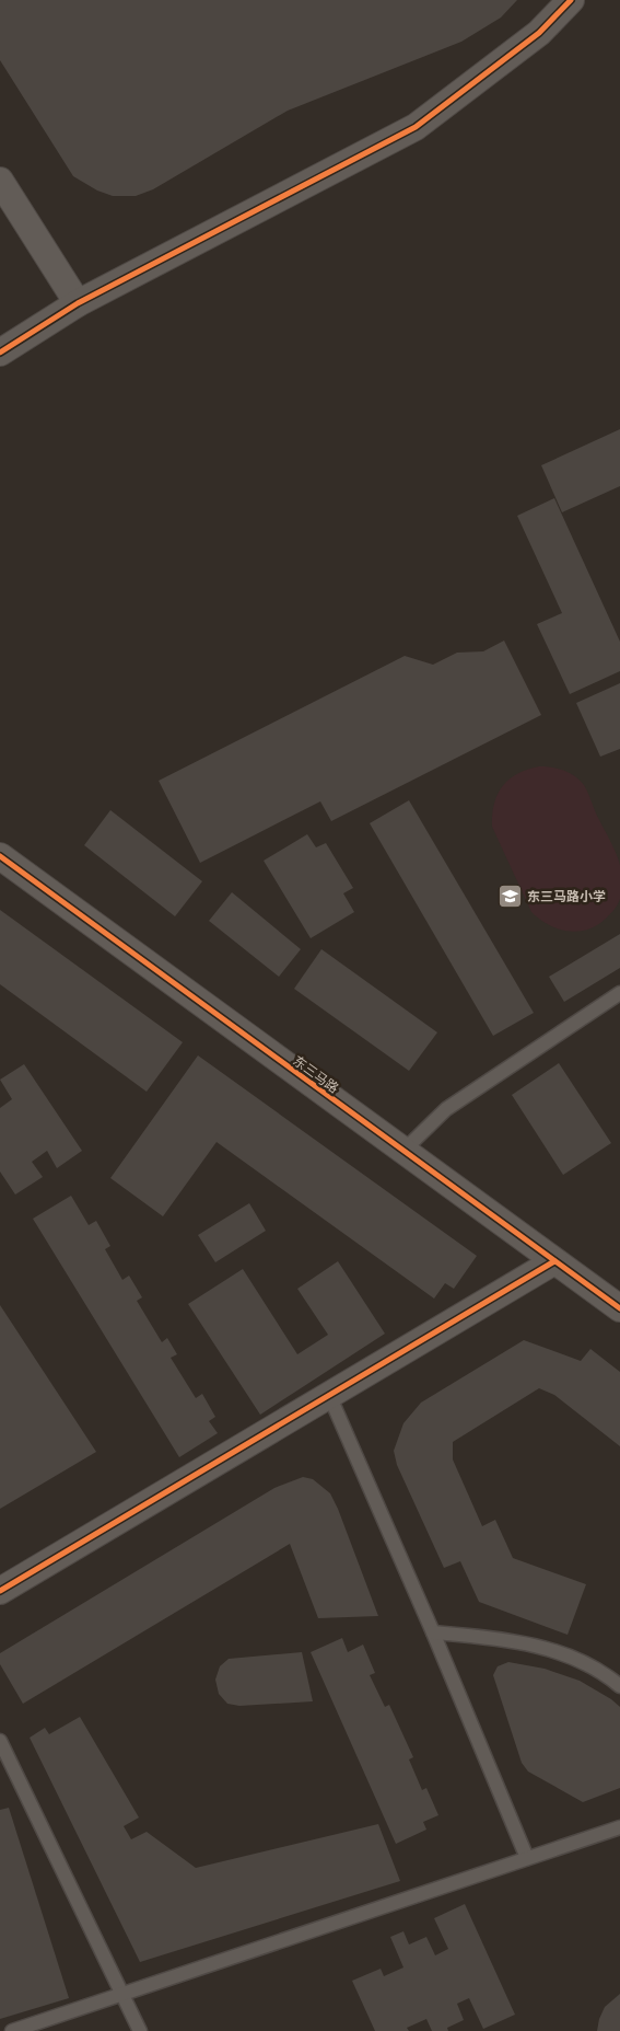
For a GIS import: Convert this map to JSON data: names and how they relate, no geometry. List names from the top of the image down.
{
  "streets": {
    "street": ["东三马路"]
  },
  "places": {
    "school or university": ["东三马路小学"]
  }
}
